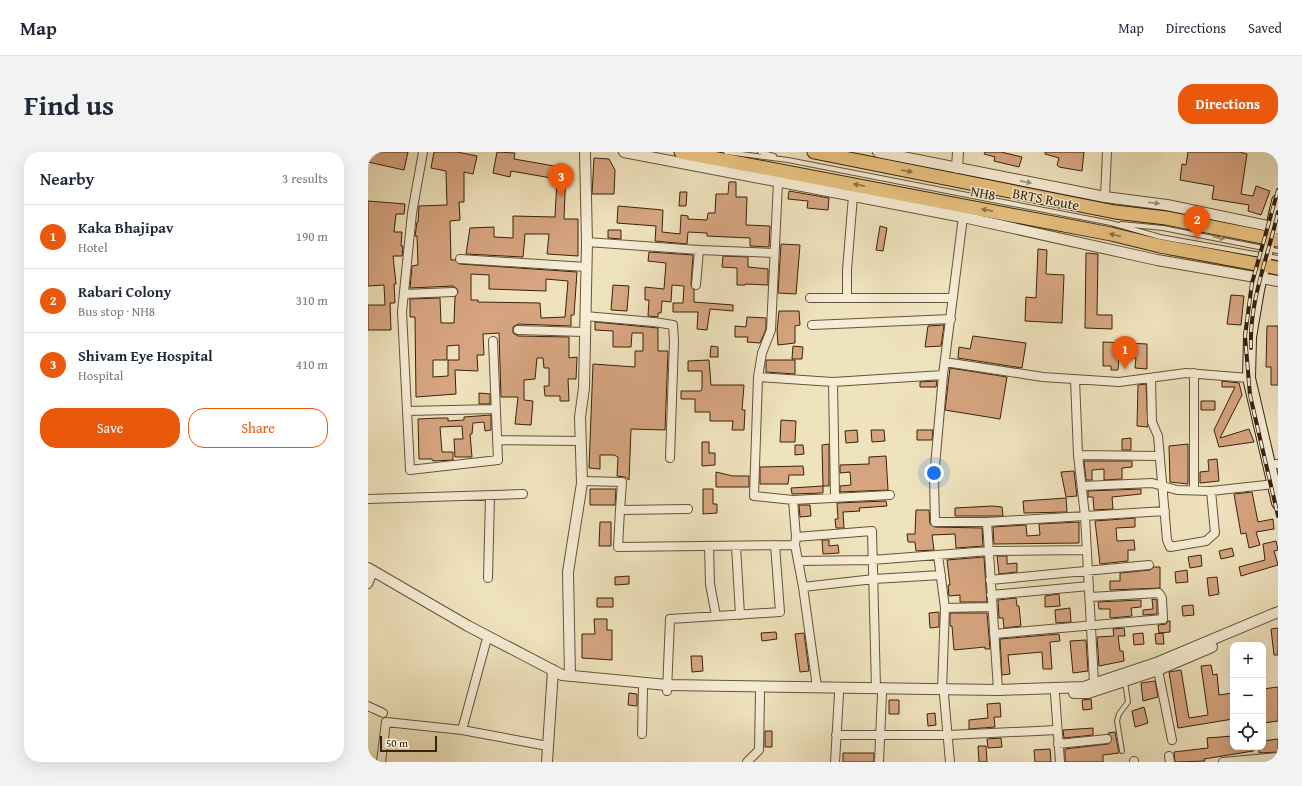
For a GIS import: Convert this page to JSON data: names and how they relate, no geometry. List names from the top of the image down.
{
  "streets": {
    "main road": ["NH8"],
    "lane": ["BRTS Route"]
  },
  "scale_bar": "50 m",
  "page": {
    "header": "Map",
    "nav": ["Map", "Directions", "Saved"],
    "title": "Find us",
    "buttons": [
      "Directions",
      ["Save", "Share"]
    ],
    "heading": ["Nearby", "3 results"],
    "pins": ["3", "2", "1"],
    "list": [
      {
        "mark": "1",
        "name": "Kaka Bhajipav",
        "note": "Hotel",
        "value": "190 m"
      },
      {
        "mark": "2",
        "name": "Rabari Colony",
        "note": "Bus stop · NH8",
        "value": "310 m"
      },
      {
        "mark": "3",
        "name": "Shivam Eye Hospital",
        "note": "Hospital",
        "value": "410 m"
      }
    ],
    "map_buttons": ["+", "−"],
    "scale": "50 m"
  }
}
